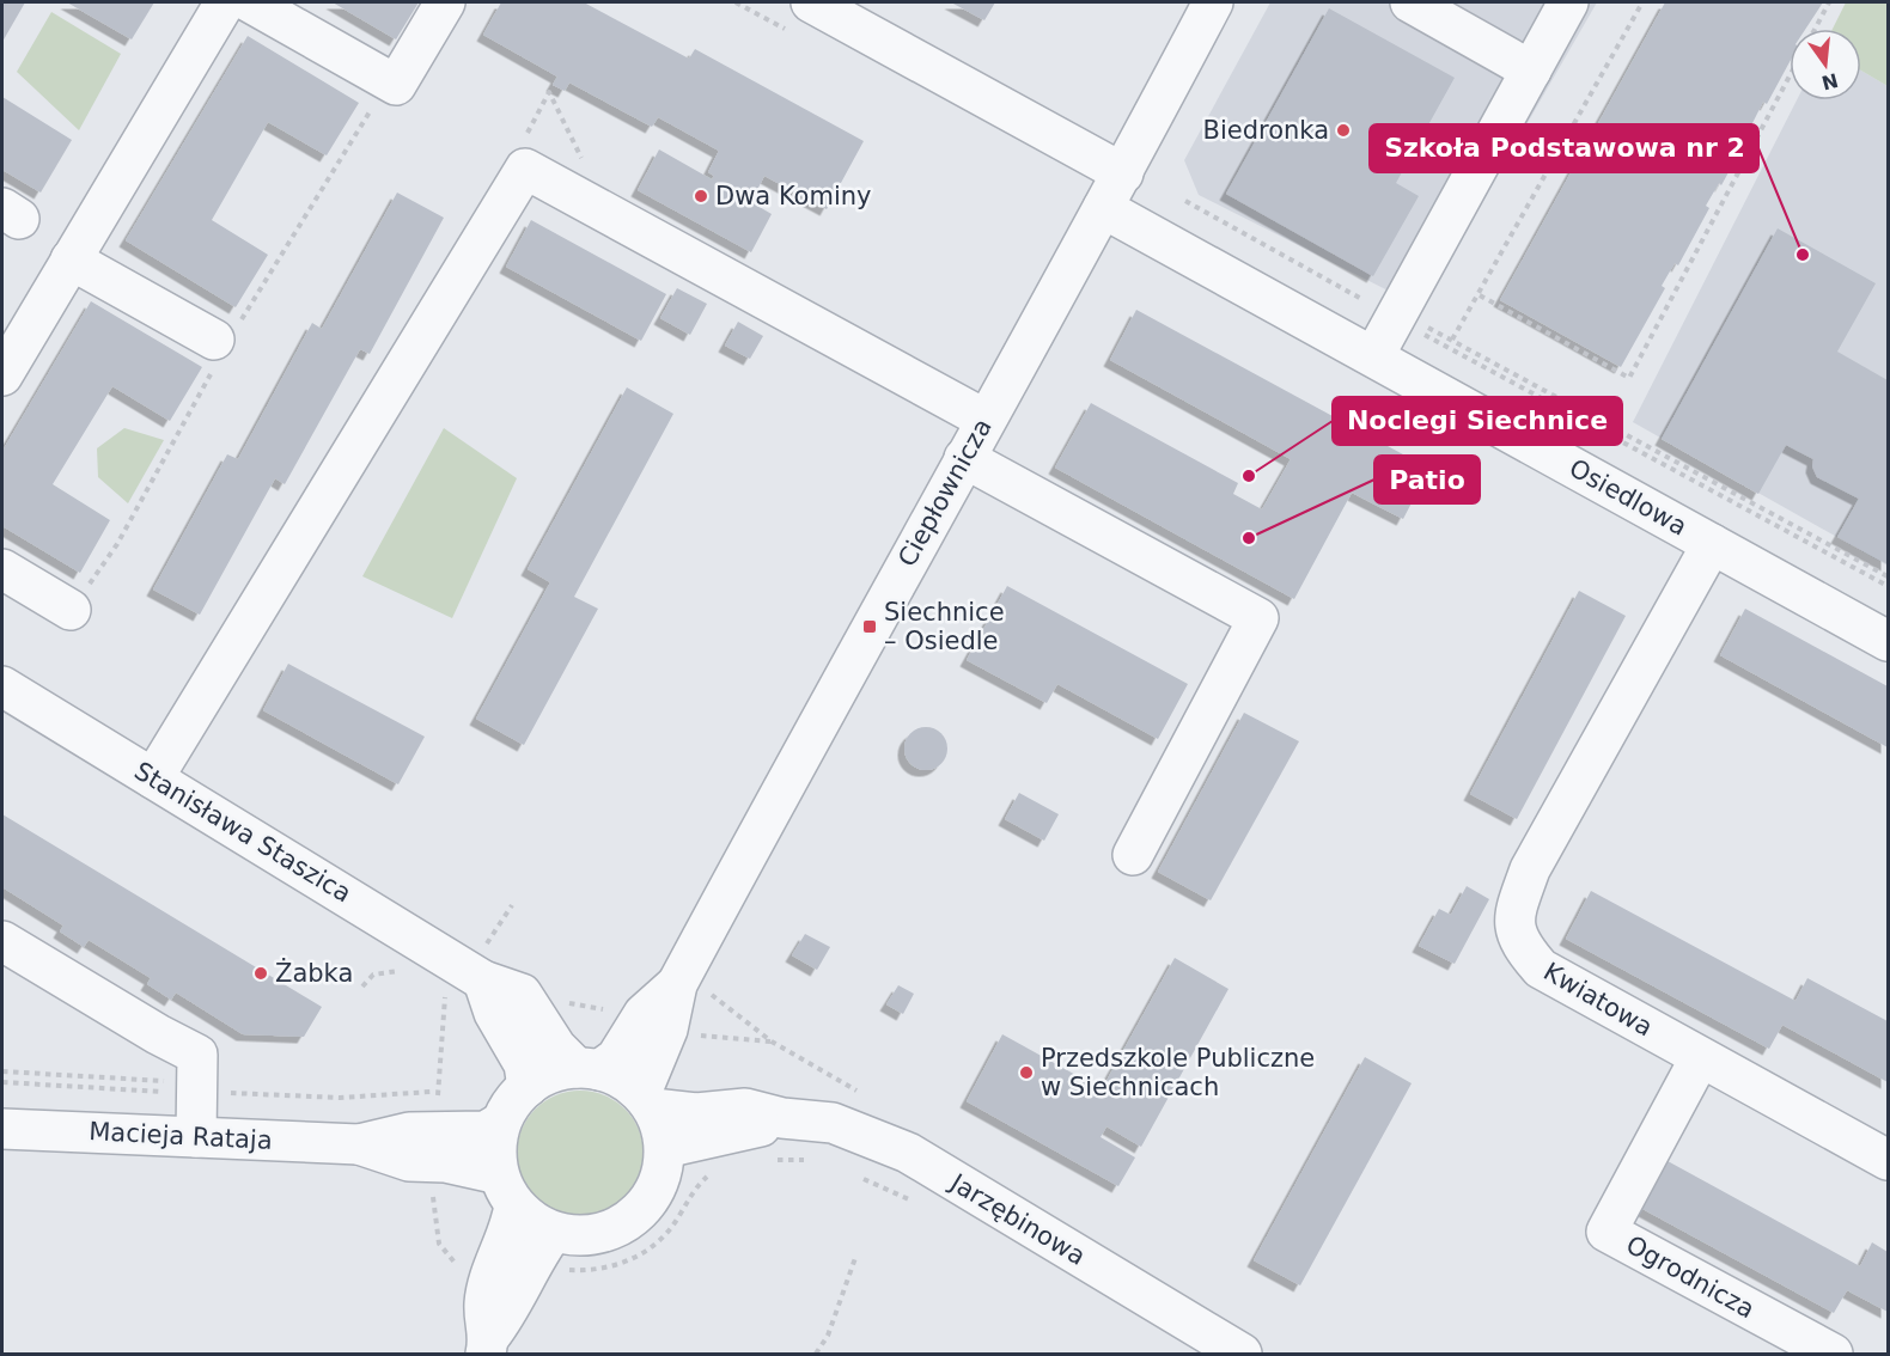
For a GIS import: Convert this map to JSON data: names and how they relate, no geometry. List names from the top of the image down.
{
  "streets": {
    "street": [
      "Ciepłownicza",
      "Osiedlowa",
      "Stanisława Staszica",
      "Kwiatowa",
      "Macieja Rataja",
      "Jarzębinowa",
      "Ogrodnicza"
    ]
  },
  "crossings": [
    ["Ciepłownicza", "Osiedlowa"],
    ["Ciepłownicza", "Stanisława Staszica"],
    ["Ciepłownicza", "Macieja Rataja"],
    ["Ciepłownicza", "Jarzębinowa"],
    ["Osiedlowa", "Kwiatowa"],
    ["Stanisława Staszica", "Macieja Rataja"],
    ["Stanisława Staszica", "Jarzębinowa"],
    ["Kwiatowa", "Ogrodnicza"],
    ["Macieja Rataja", "Jarzębinowa"]
  ],
  "places": {
    "other": [
      "Biedronka",
      "Dwa Kominy",
      "Szkoła Podstawowa nr 2",
      "Noclegi Siechnice",
      "Patio",
      "Żabka",
      "Przedszkole Publiczne w Siechnicach"
    ],
    "transit": ["Siechnice – Osiedle"]
  },
  "north": "bottom"
}
